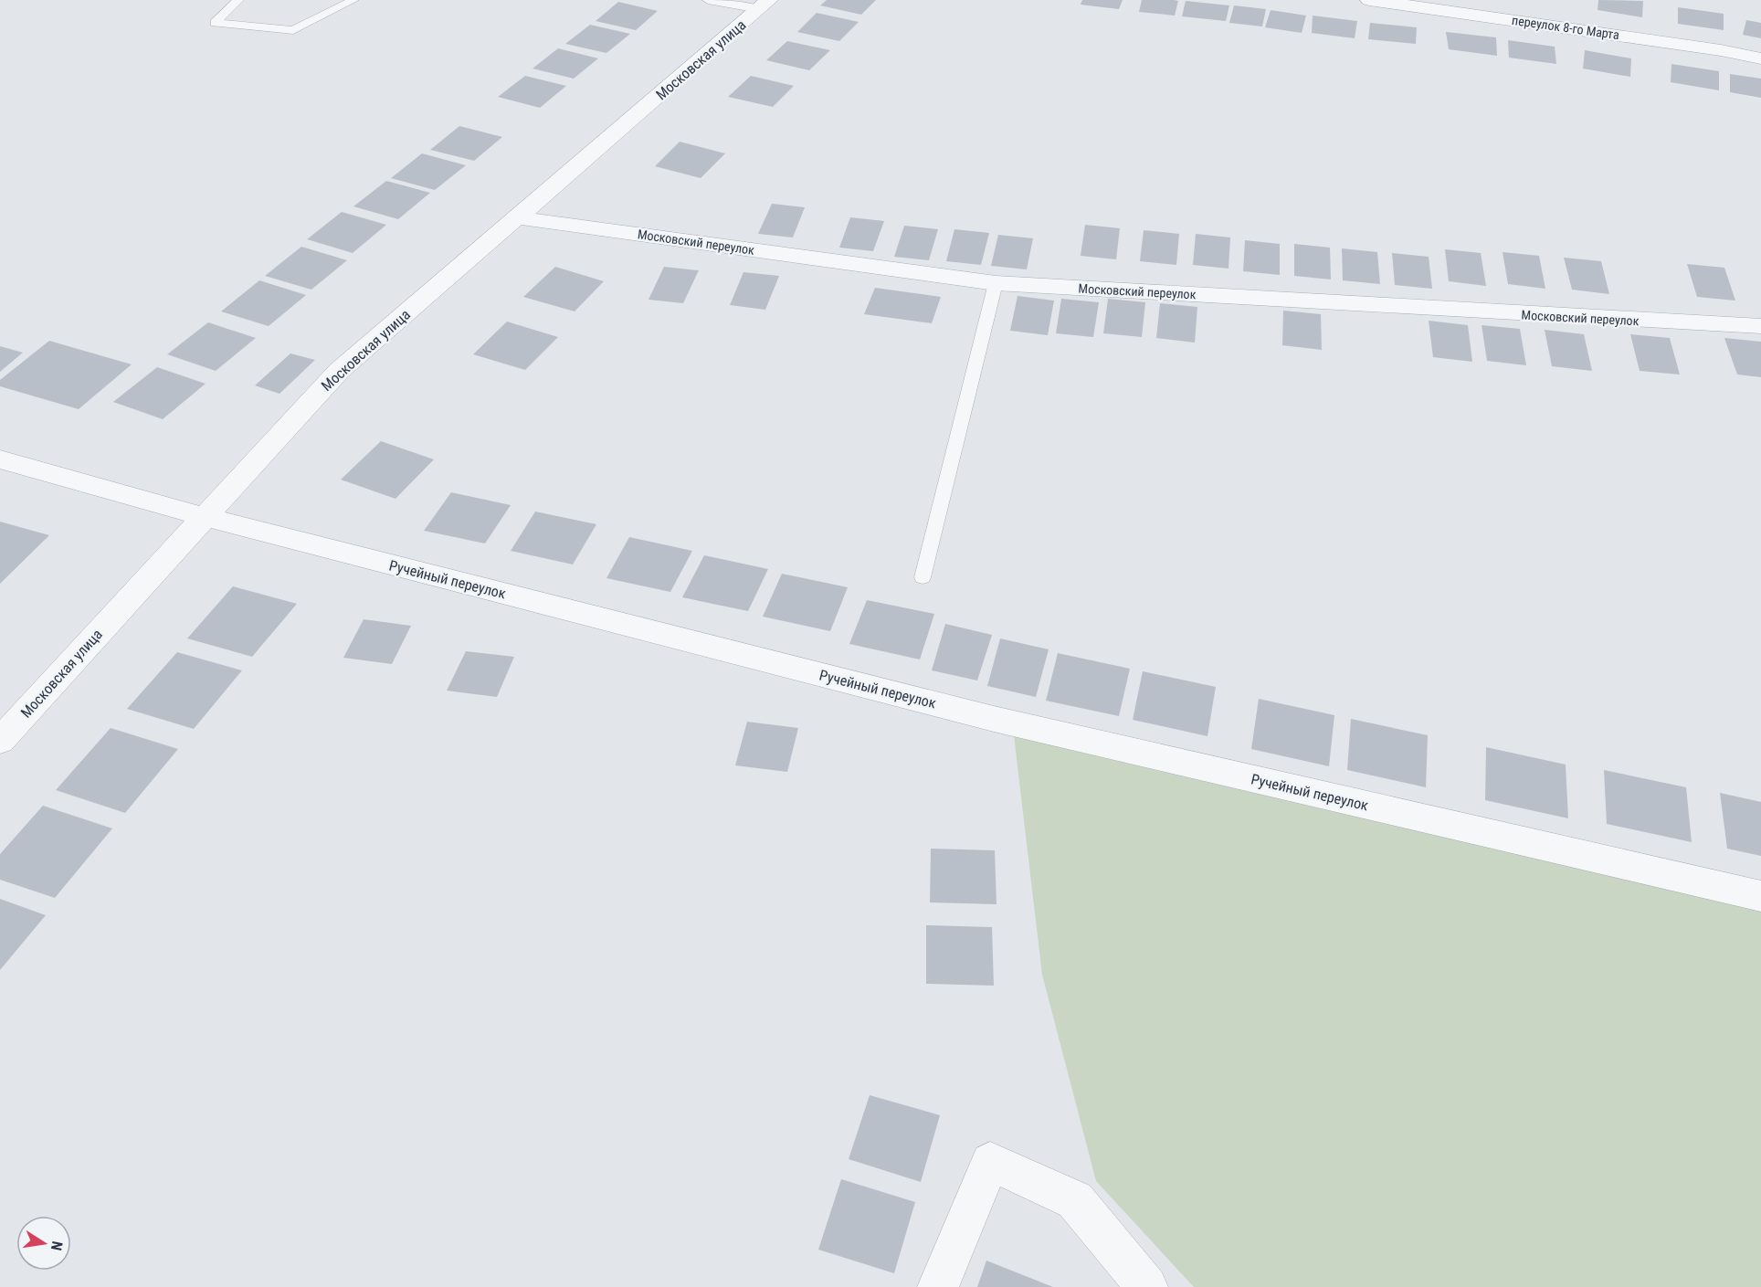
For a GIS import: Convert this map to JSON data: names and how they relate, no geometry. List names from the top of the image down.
{
  "streets": {
    "street": [
      "переулок 8-го Марта",
      "Московская улица",
      "Московский переулок",
      "Ручейный переулок"
    ]
  },
  "crossings": [
    ["Московская улица", "Московский переулок"],
    ["Московская улица", "Ручейный переулок"]
  ],
  "north": "right"
}
